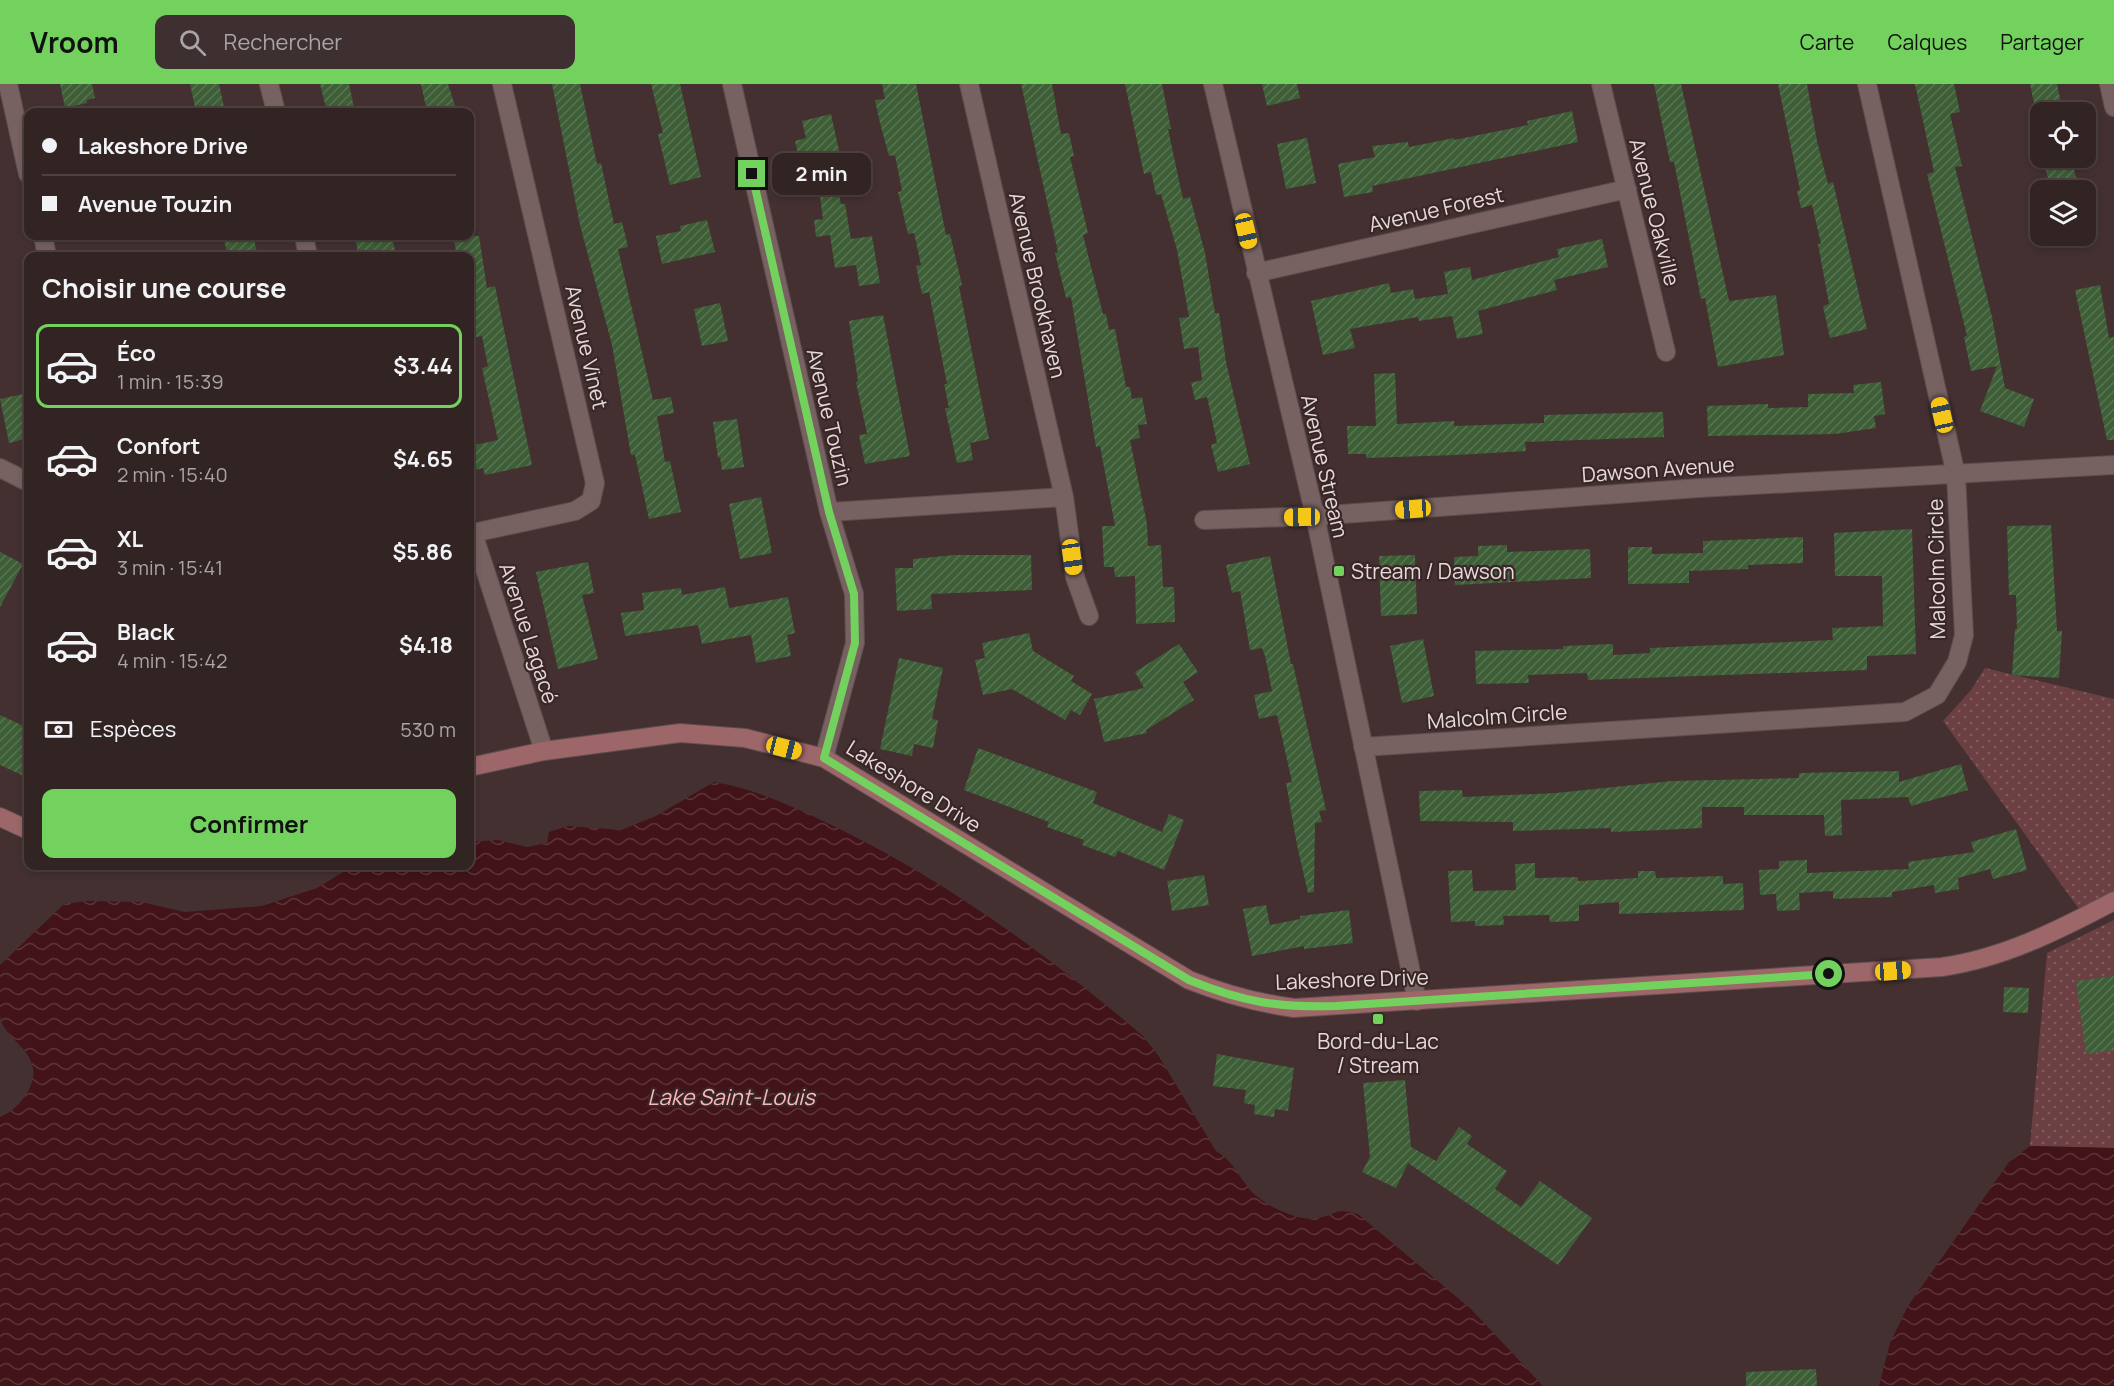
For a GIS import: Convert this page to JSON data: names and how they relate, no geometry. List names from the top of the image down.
{
  "streets": {
    "street": [
      "Avenue Forest",
      "Avenue Oakville",
      "Avenue Brookhaven",
      "Avenue Vinet",
      "Avenue Touzin",
      "Avenue Stream",
      "Dawson Avenue",
      "Malcolm Circle",
      "Avenue Lagacé",
      "Lakeshore Drive"
    ]
  },
  "crossings": [
    ["Avenue Forest", "Avenue Oakville"],
    ["Avenue Forest", "Avenue Stream"],
    ["Avenue Touzin", "Lakeshore Drive"],
    ["Avenue Stream", "Dawson Avenue"],
    ["Avenue Stream", "Malcolm Circle"],
    ["Avenue Stream", "Lakeshore Drive"],
    ["Dawson Avenue", "Malcolm Circle"],
    ["Avenue Lagacé", "Lakeshore Drive"]
  ],
  "water": ["Lake Saint-Louis"],
  "places": {
    "transit": ["Stream / Dawson", "Bord-du-Lac / Stream"]
  },
  "page": {
    "header": "Vroom",
    "search": "Rechercher",
    "nav": ["Carte", "Calques", "Partager"],
    "banner": ["Lakeshore Drive", "Avenue Touzin"],
    "bubble": "2 min",
    "heading": "Choisir une course",
    "list": [
      {
        "name": "Éco",
        "note": "1 min · 15:39",
        "value": "$3.44"
      },
      {
        "name": "Confort",
        "note": "2 min · 15:40",
        "value": "$4.65"
      },
      {
        "name": "XL",
        "note": "3 min · 15:41",
        "value": "$5.86"
      },
      {
        "name": "Black",
        "note": "4 min · 15:42",
        "value": "$4.18"
      }
    ],
    "pay": ["Espèces", "530 m"],
    "buttons": "Confirmer"
  }
}
